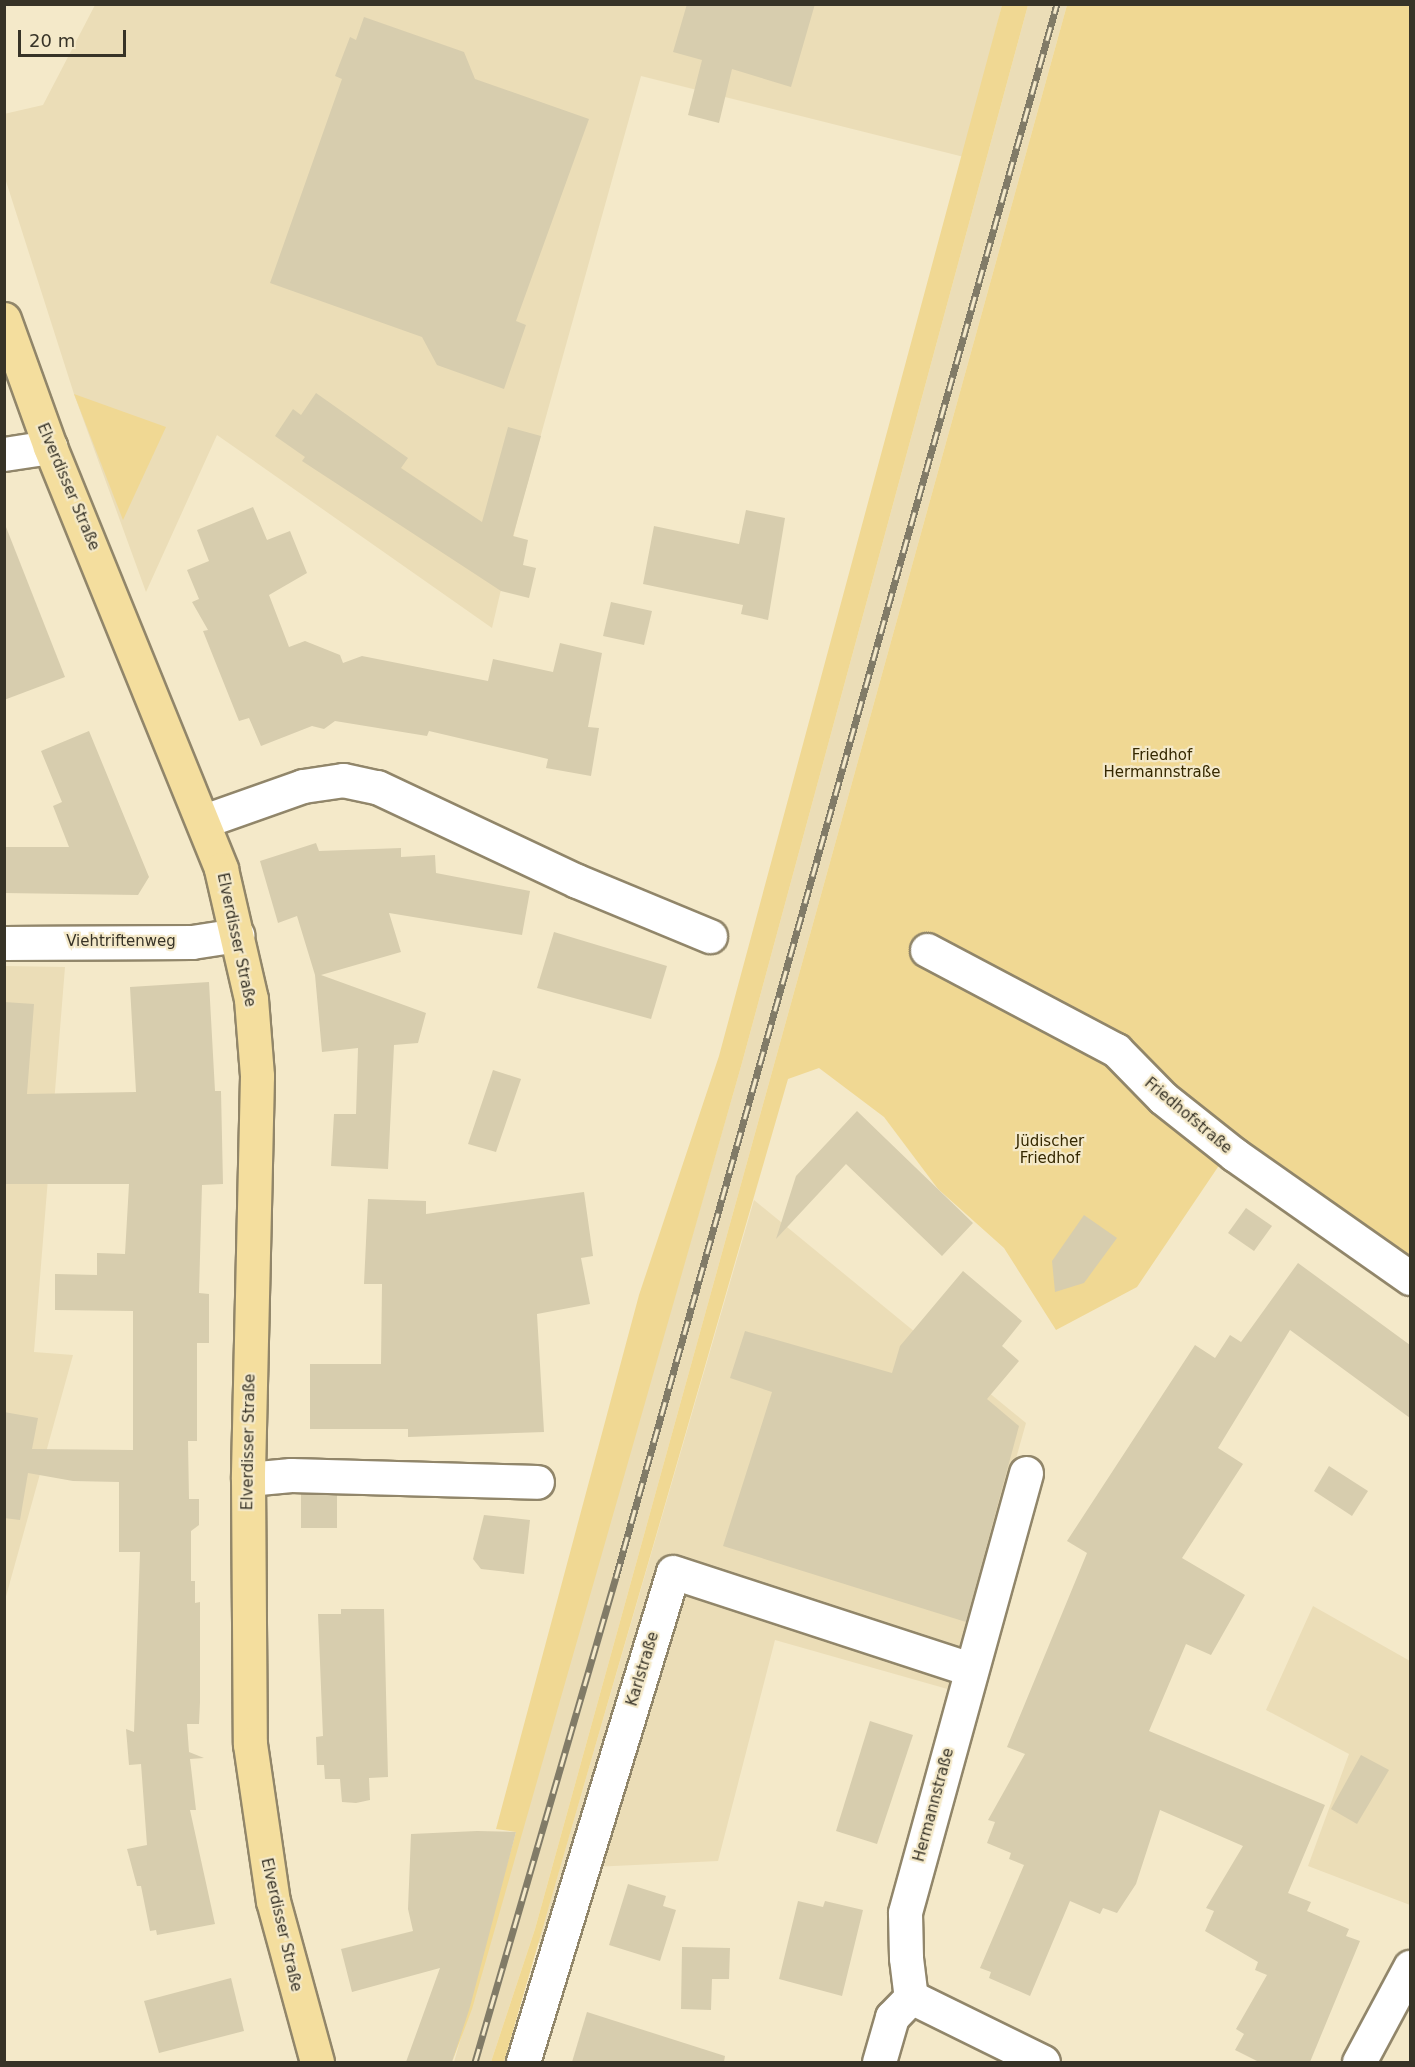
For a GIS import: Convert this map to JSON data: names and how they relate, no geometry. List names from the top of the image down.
{
  "streets": {
    "main road": ["Elverdisser Straße"],
    "street": [
      "Viehtriftenweg",
      "Friedhofstraße",
      "Karlstraße",
      "Hermannstraße"
    ]
  },
  "crossings": [
    ["Elverdisser Straße", "Viehtriftenweg"],
    ["Karlstraße", "Hermannstraße"]
  ],
  "parks": ["Friedhof Hermannstraße", "Jüdischer Friedhof"],
  "scale_bar": "20 m"
}
